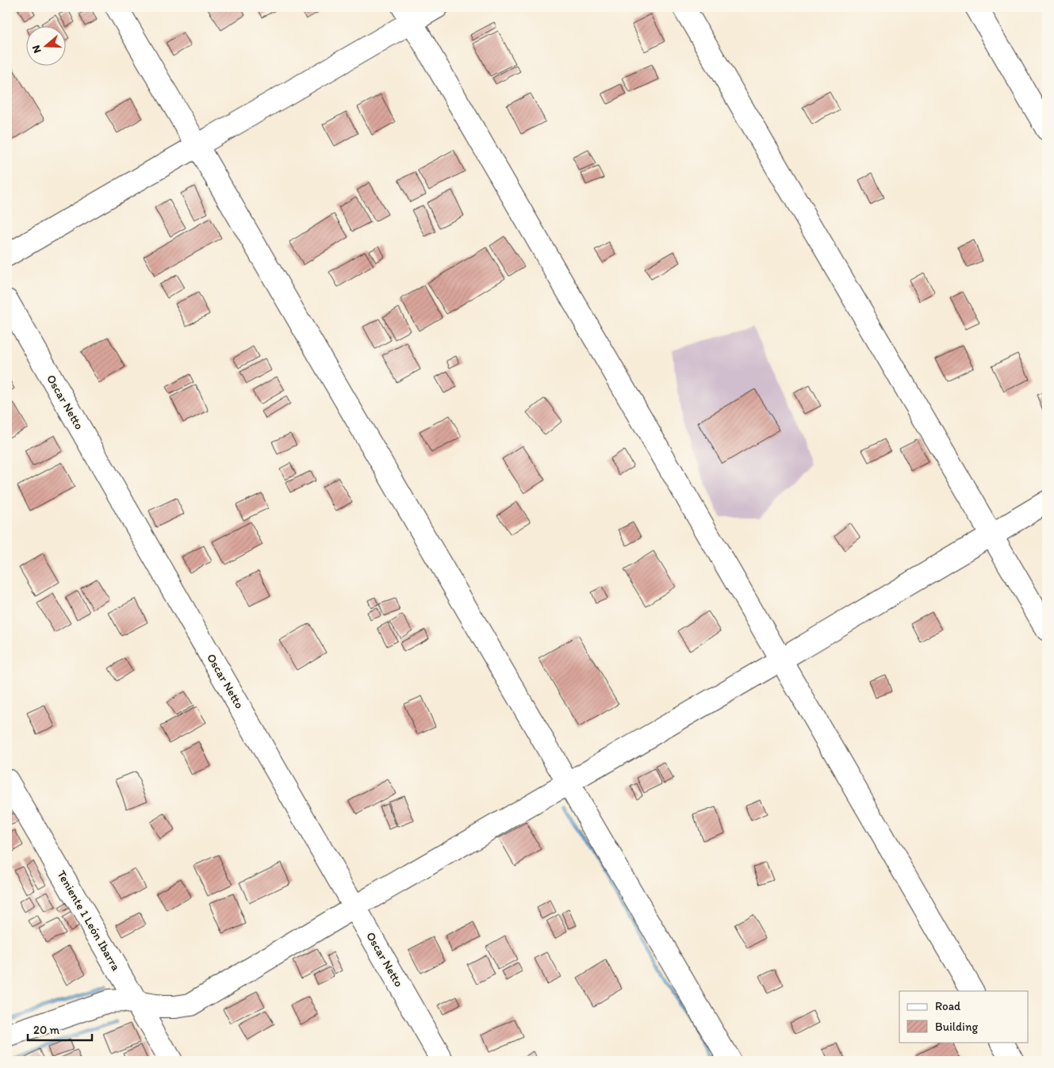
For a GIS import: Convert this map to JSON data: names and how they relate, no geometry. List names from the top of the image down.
{
  "streets": {
    "street": ["Oscar Netto", "Teniente 1 León Ibarra"]
  },
  "legend": ["Road", "Building"],
  "scale_bar": "20 m",
  "north": "left"
}
